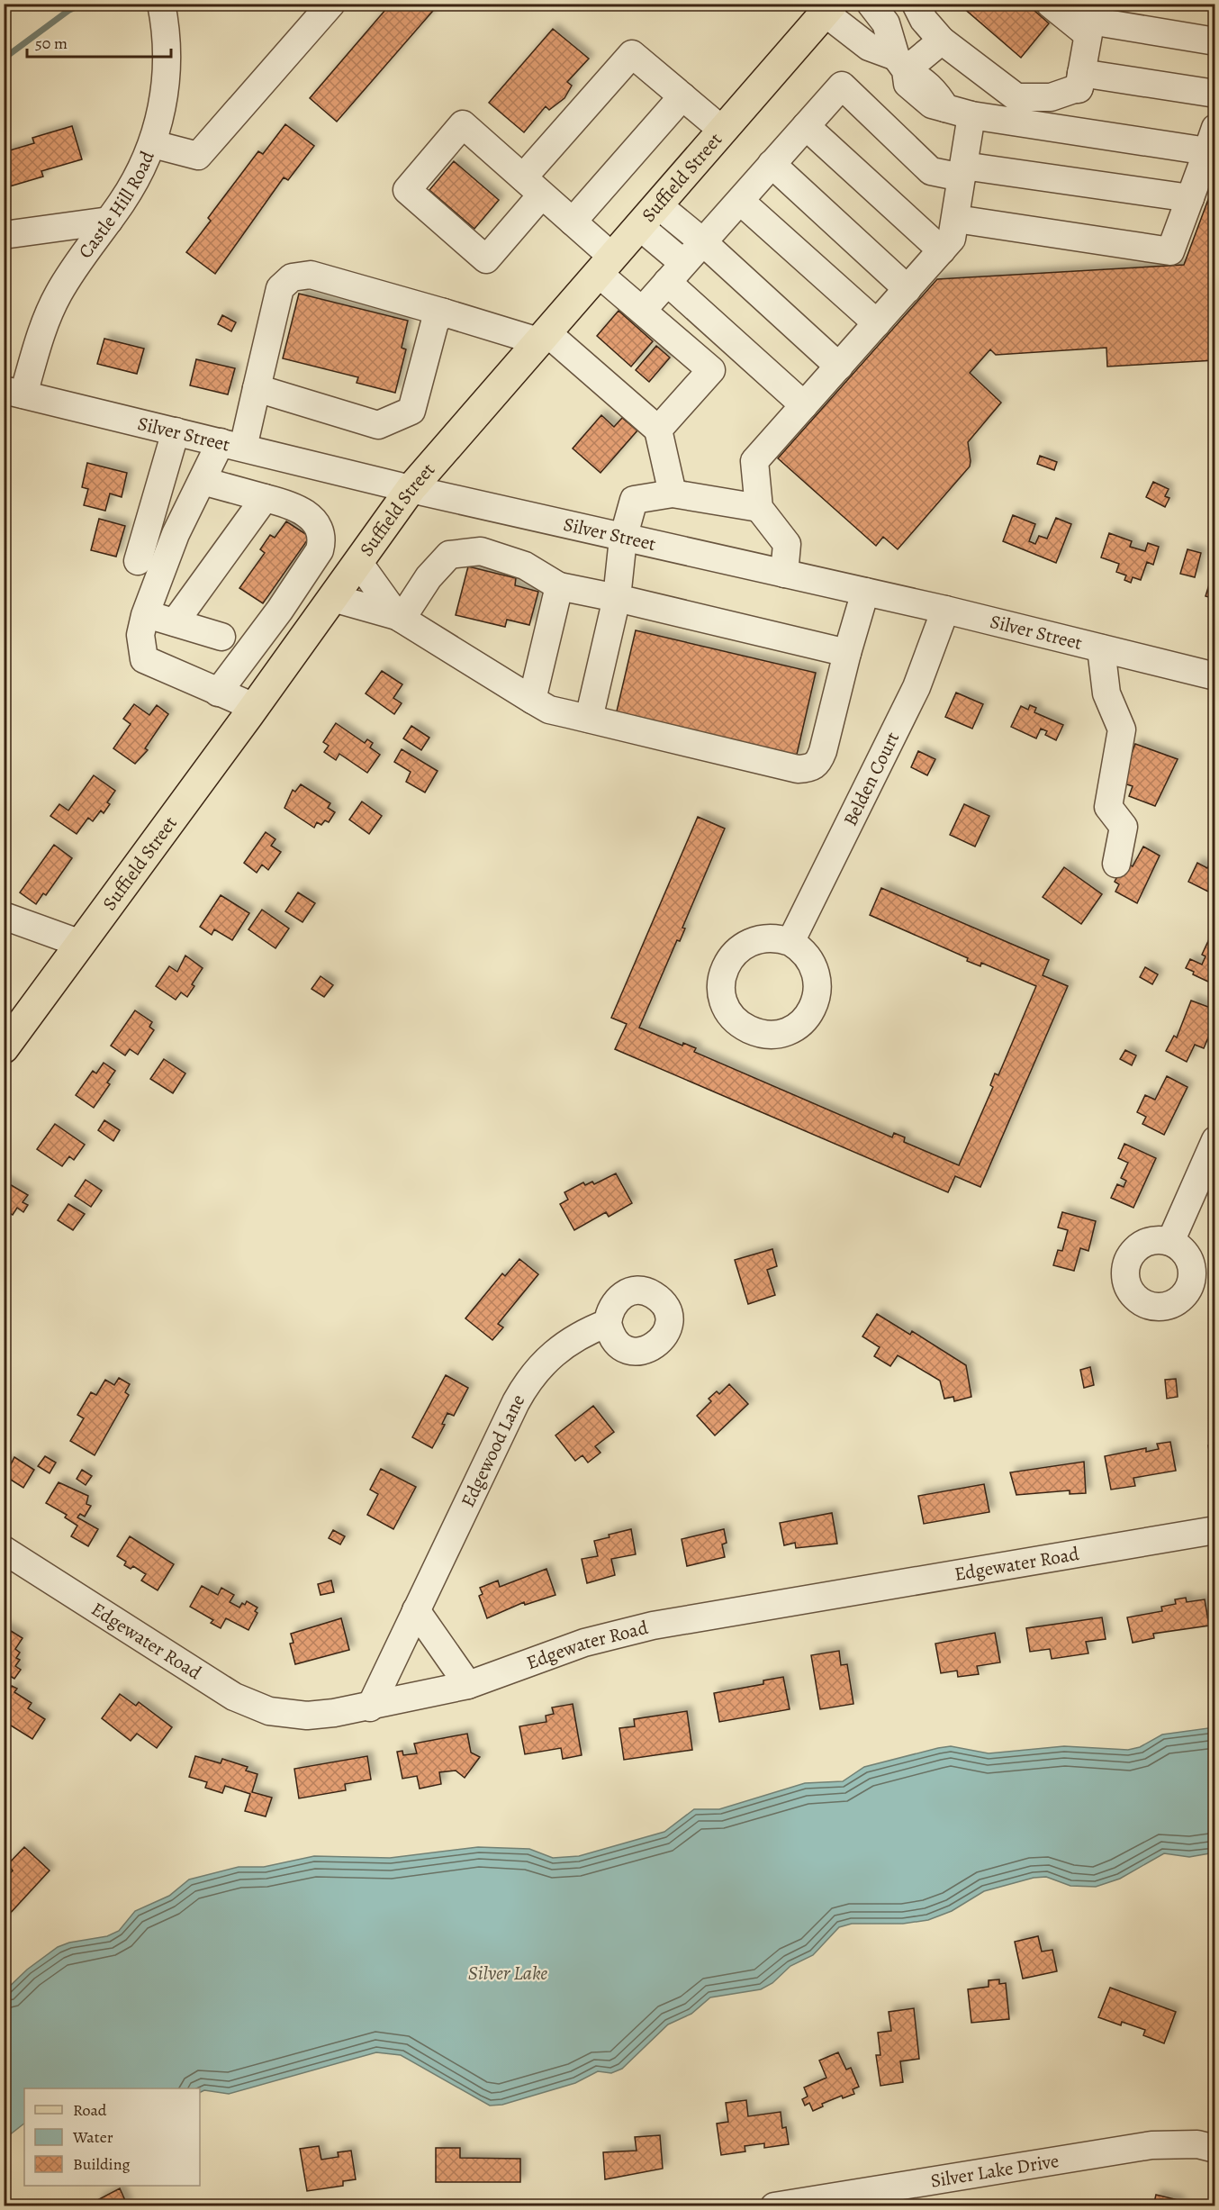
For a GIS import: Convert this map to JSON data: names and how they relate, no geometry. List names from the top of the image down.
{
  "streets": {
    "main road": ["Suffield Street"],
    "street": [
      "Castle Hill Road",
      "Silver Street",
      "Belden Court",
      "Edgewood Lane",
      "Edgewater Road",
      "Silver Lake Drive"
    ]
  },
  "crossings": [
    ["Suffield Street", "Silver Street"],
    ["Castle Hill Road", "Silver Street"],
    ["Silver Street", "Belden Court"],
    ["Edgewood Lane", "Edgewater Road"]
  ],
  "water": ["Silver Lake"],
  "legend": ["Road", "Water", "Building"],
  "scale_bar": "50 m"
}
